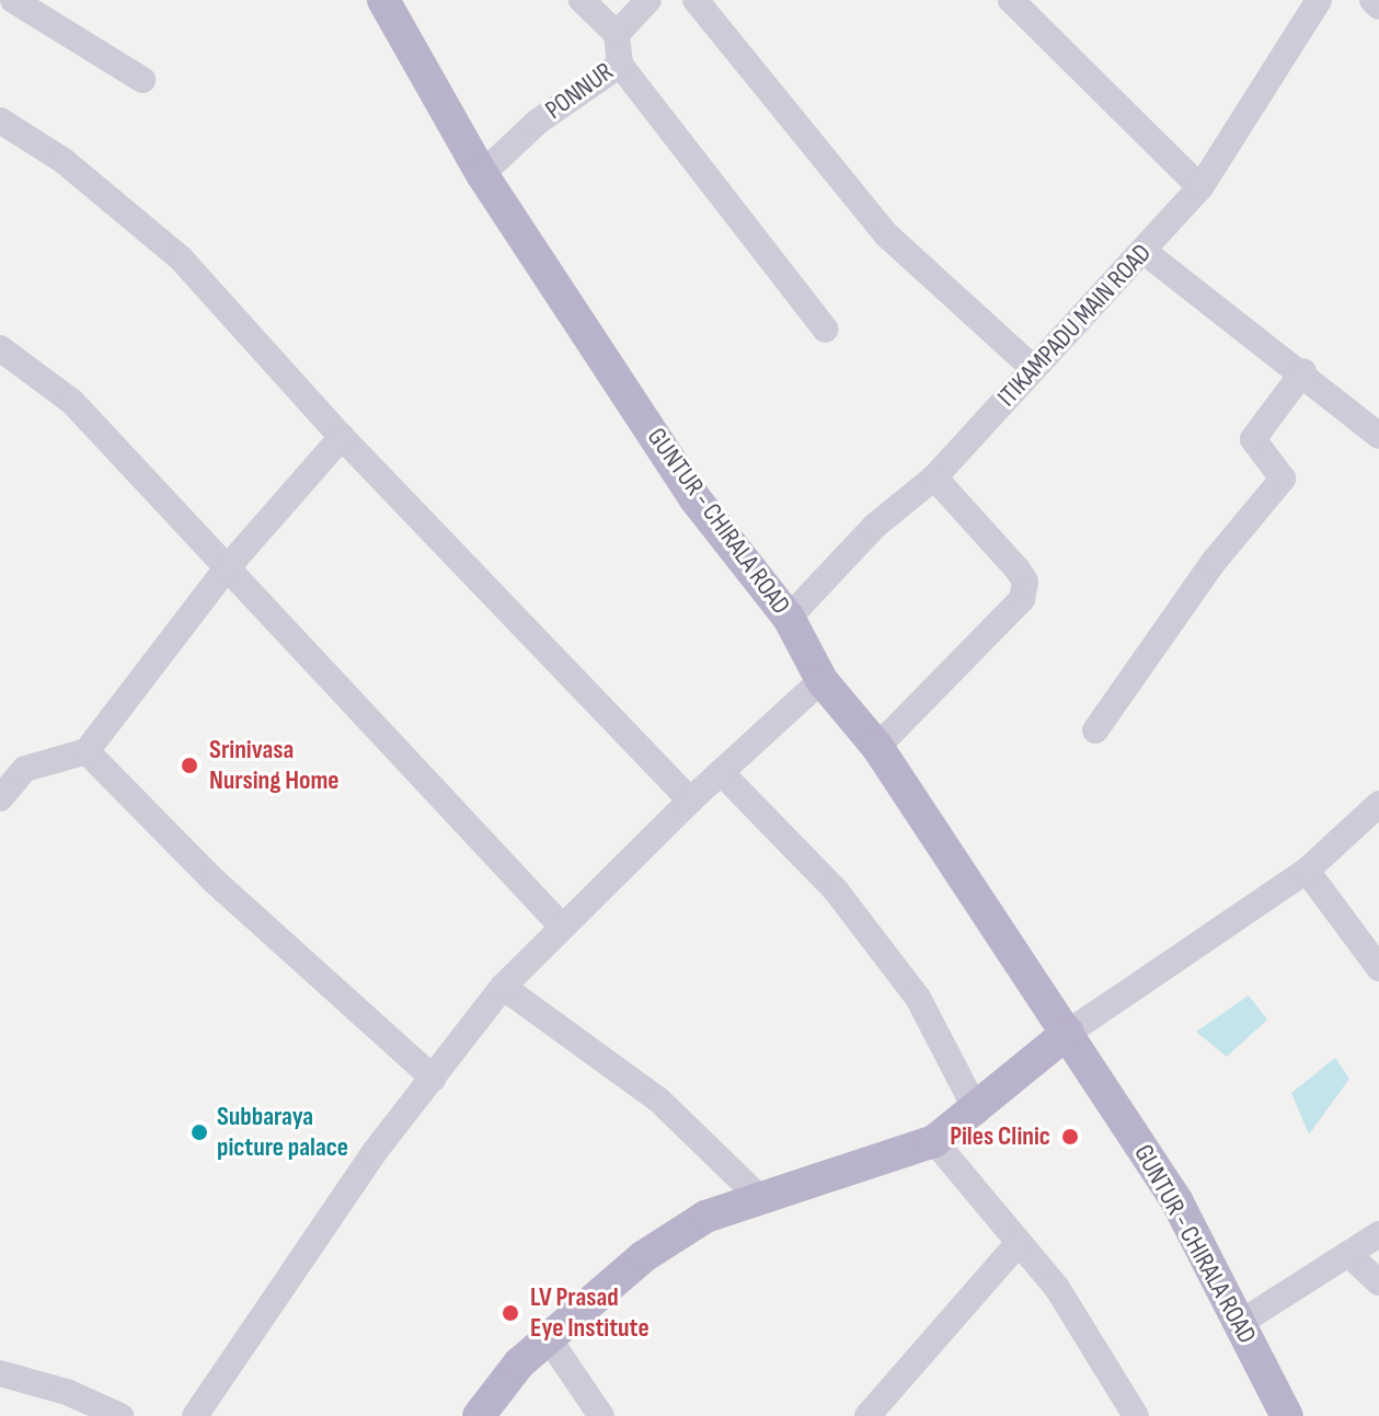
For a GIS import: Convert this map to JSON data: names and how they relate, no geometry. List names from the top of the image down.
{
  "streets": {
    "main road": ["GUNTUR - CHIRALA ROAD"],
    "street": ["PONNUR", "ITIKAMPADU MAIN ROAD"]
  },
  "crossings": [
    ["PONNUR", "GUNTUR - CHIRALA ROAD"],
    ["ITIKAMPADU MAIN ROAD", "GUNTUR - CHIRALA ROAD"]
  ],
  "places": [
    "Srinivasa Nursing Home",
    "Subbaraya picture palace",
    "Piles Clinic",
    "LV Prasad Eye Institute"
  ]
}
